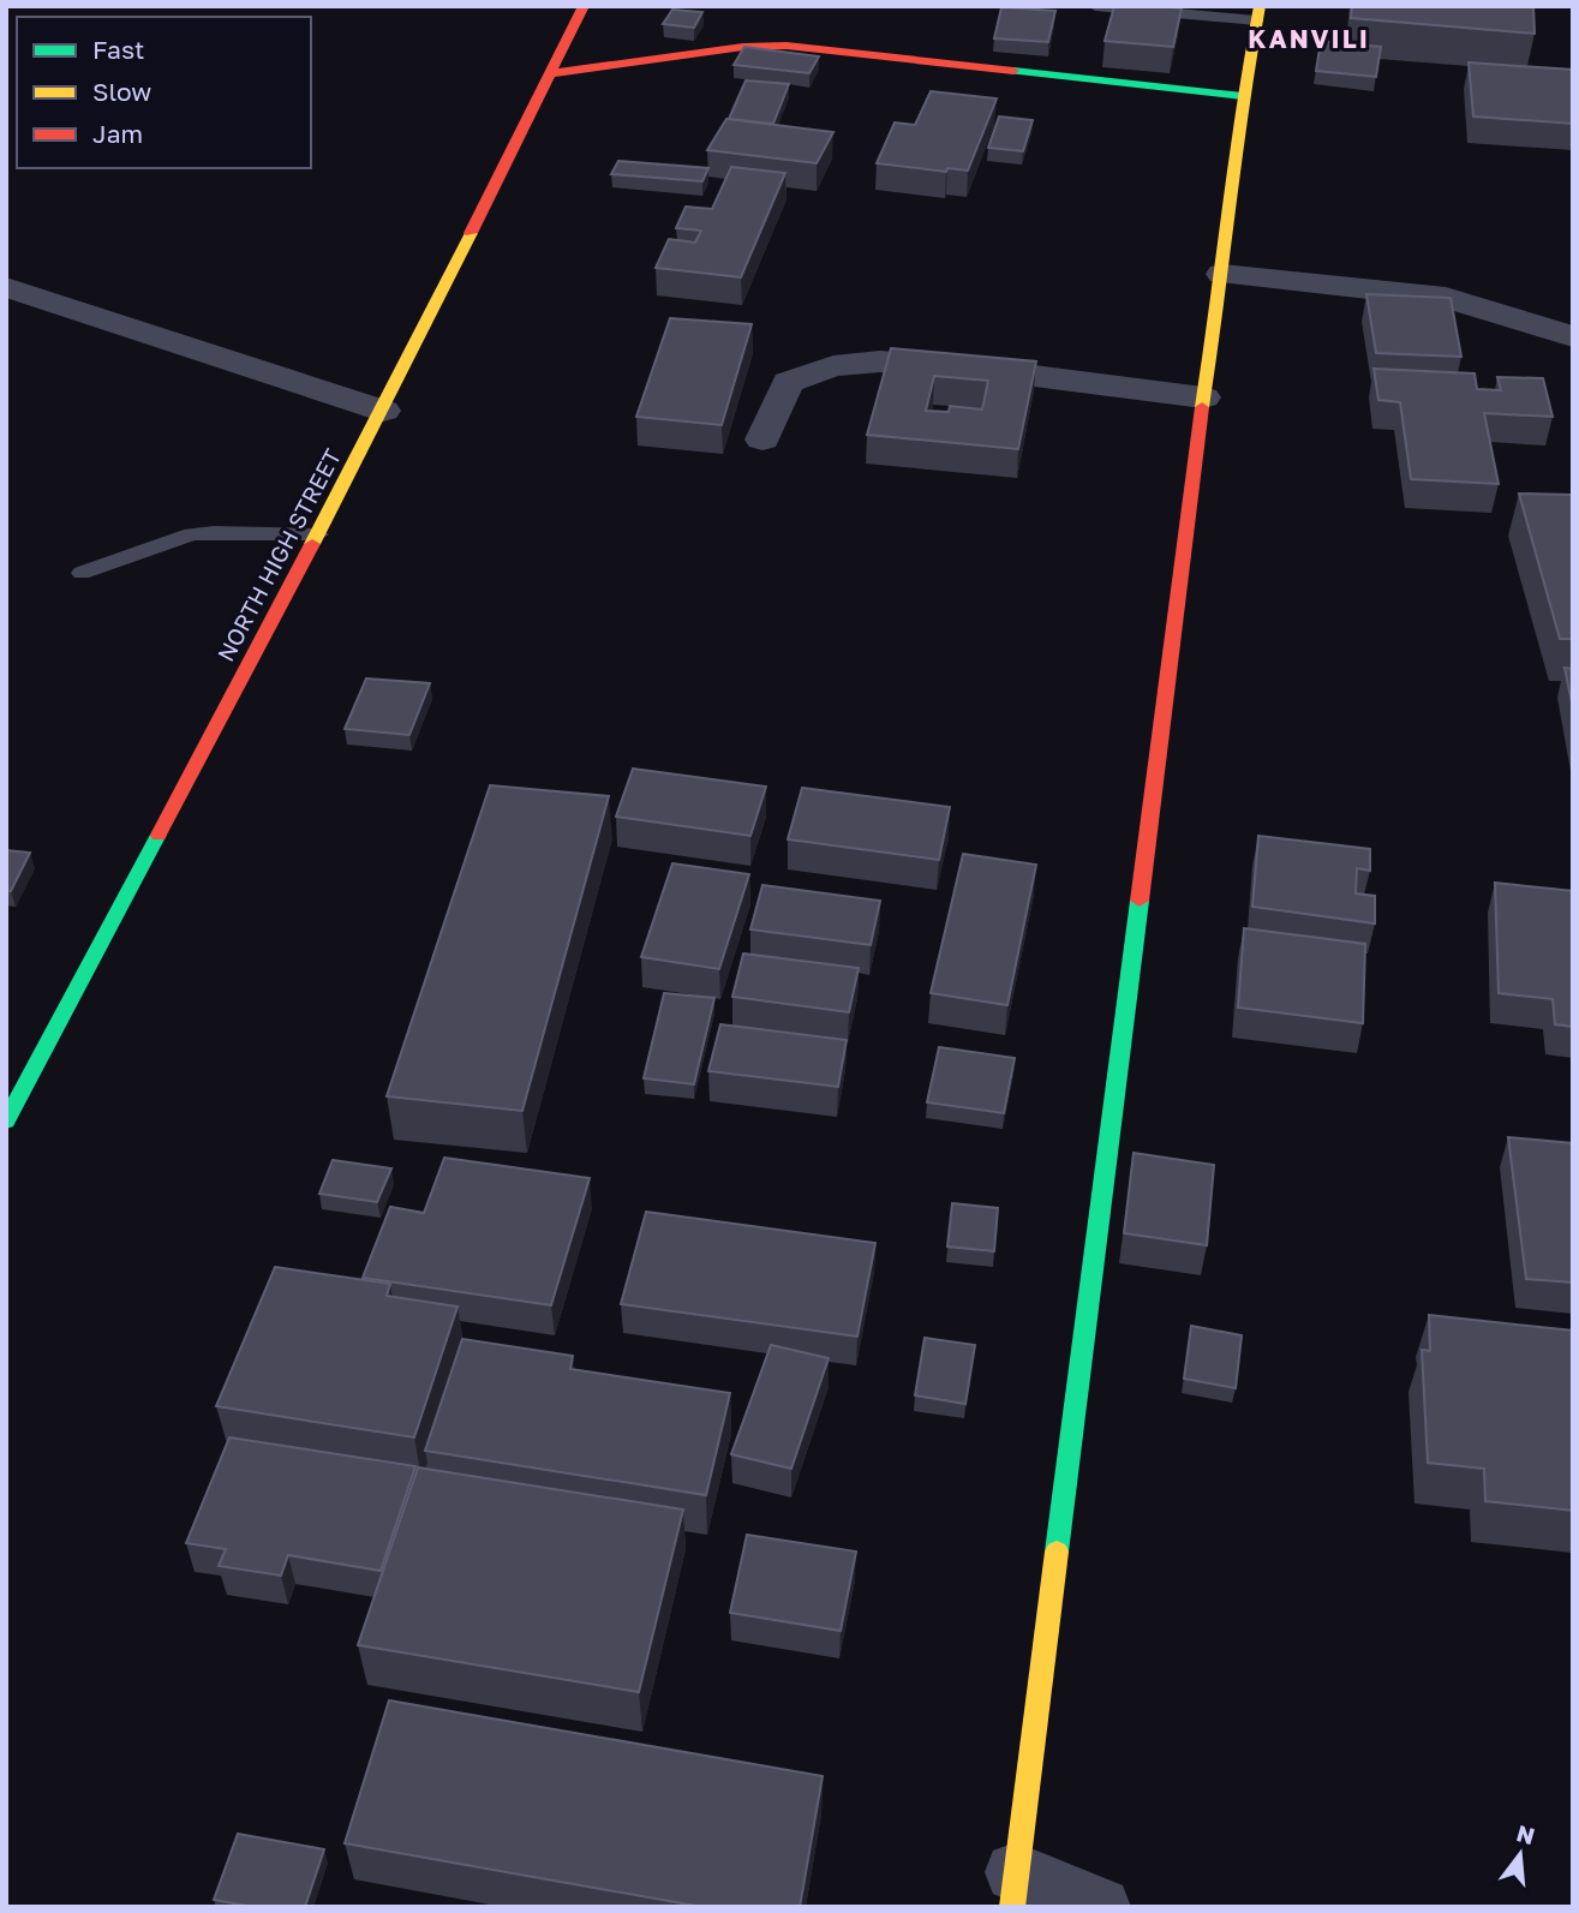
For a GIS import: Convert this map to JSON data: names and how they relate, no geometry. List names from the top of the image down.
{
  "streets": {
    "main road": ["NORTH HIGH STREET"]
  },
  "districts": ["KANVILI"],
  "legend": ["Fast", "Slow", "Jam"],
  "north": "top"
}
